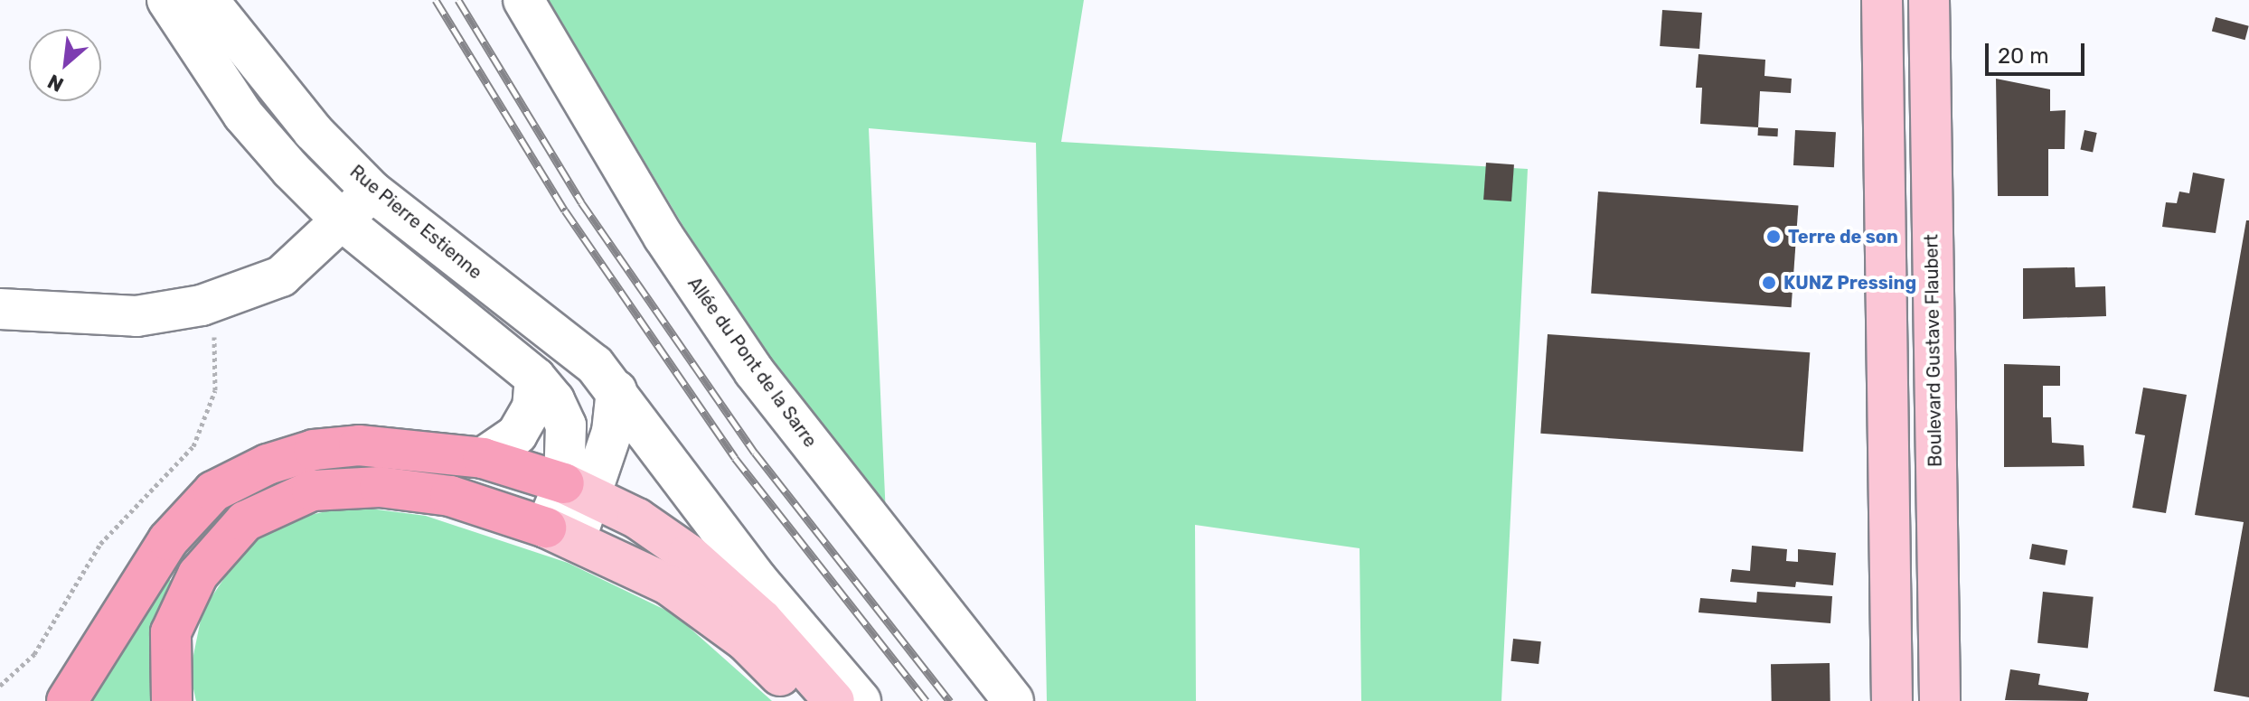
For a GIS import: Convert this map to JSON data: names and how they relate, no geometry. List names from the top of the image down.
{
  "streets": {
    "main road": ["Boulevard Gustave Flaubert"],
    "street": ["Rue Pierre Estienne", "Allée du Pont de la Sarre"]
  },
  "places": ["Terre de son", "KUNZ Pressing"],
  "scale_bar": "20 m",
  "north": "bottom left"
}
